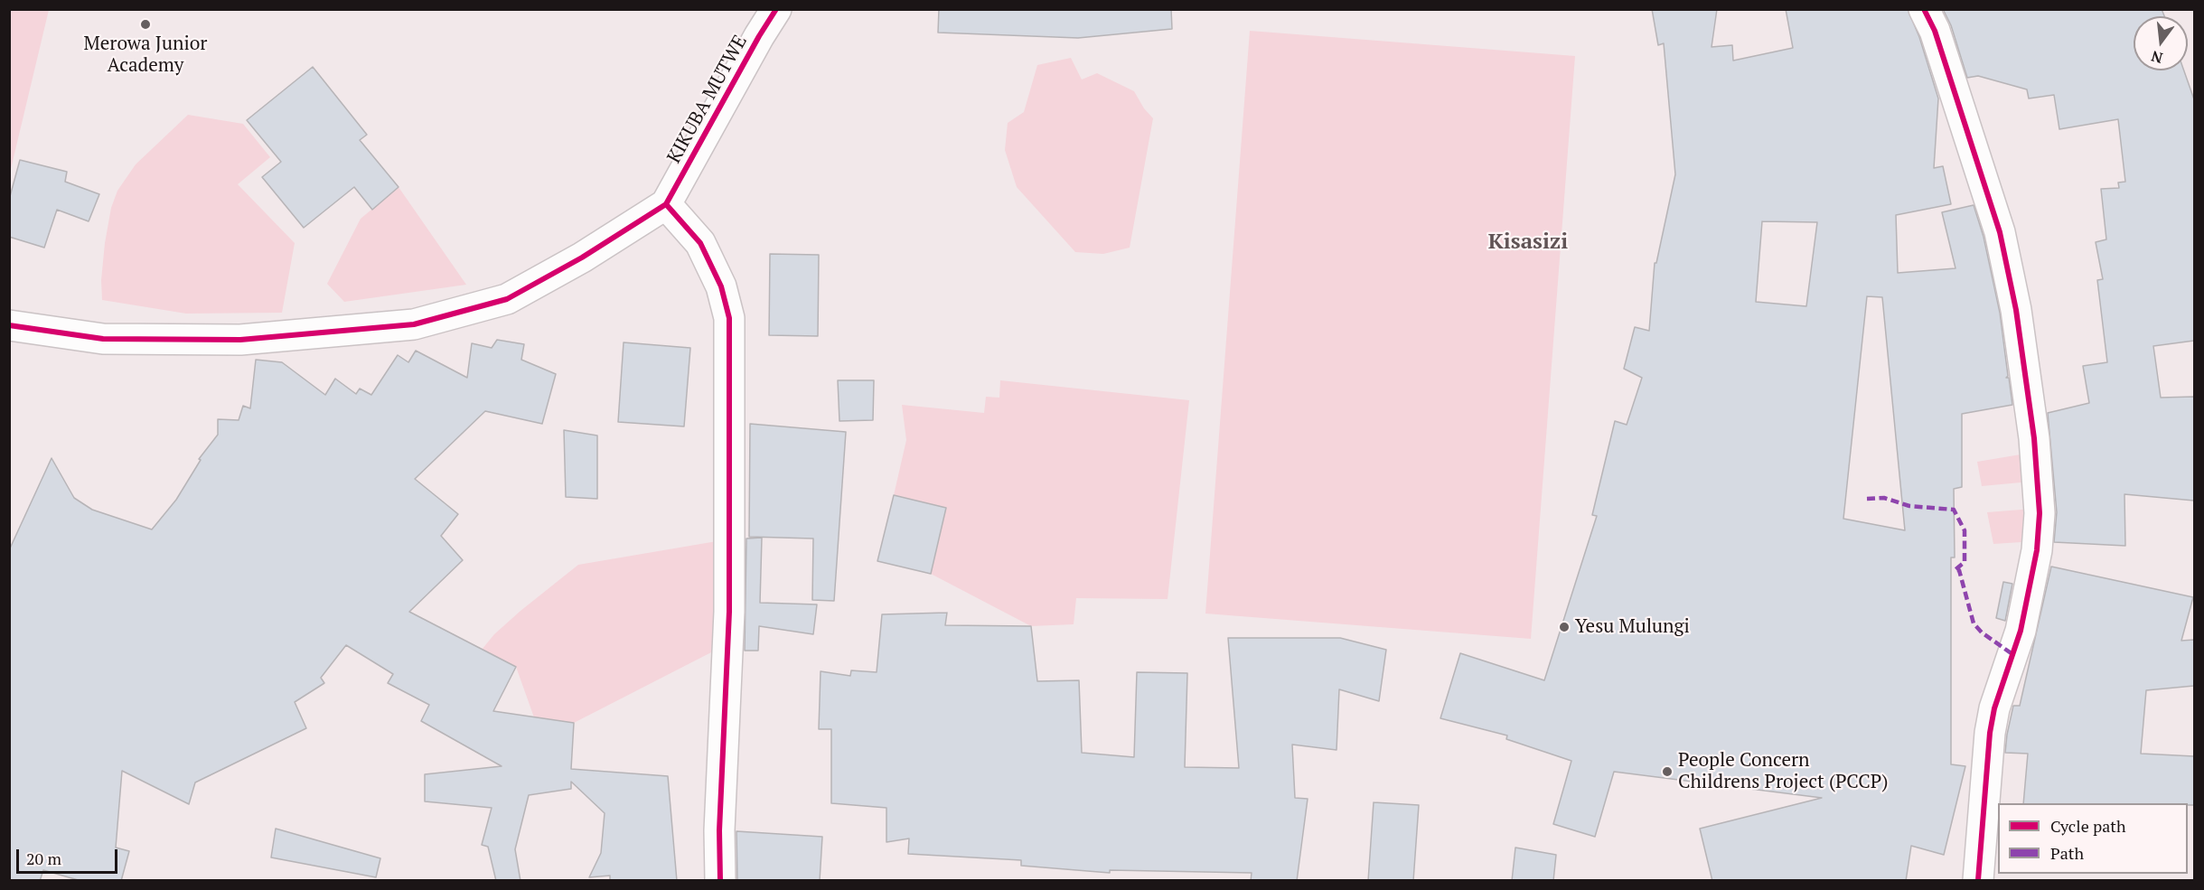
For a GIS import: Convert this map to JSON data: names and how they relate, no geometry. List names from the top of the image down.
{
  "streets": {
    "street": ["KIKUBA MUTWE"]
  },
  "districts": ["Kisasizi"],
  "places": ["Merowa Junior Academy", "Yesu Mulungi", "People Concern Childrens Project (PCCP)"],
  "legend": ["Cycle path", "Path"],
  "scale_bar": "20 m",
  "north": "bottom"
}
